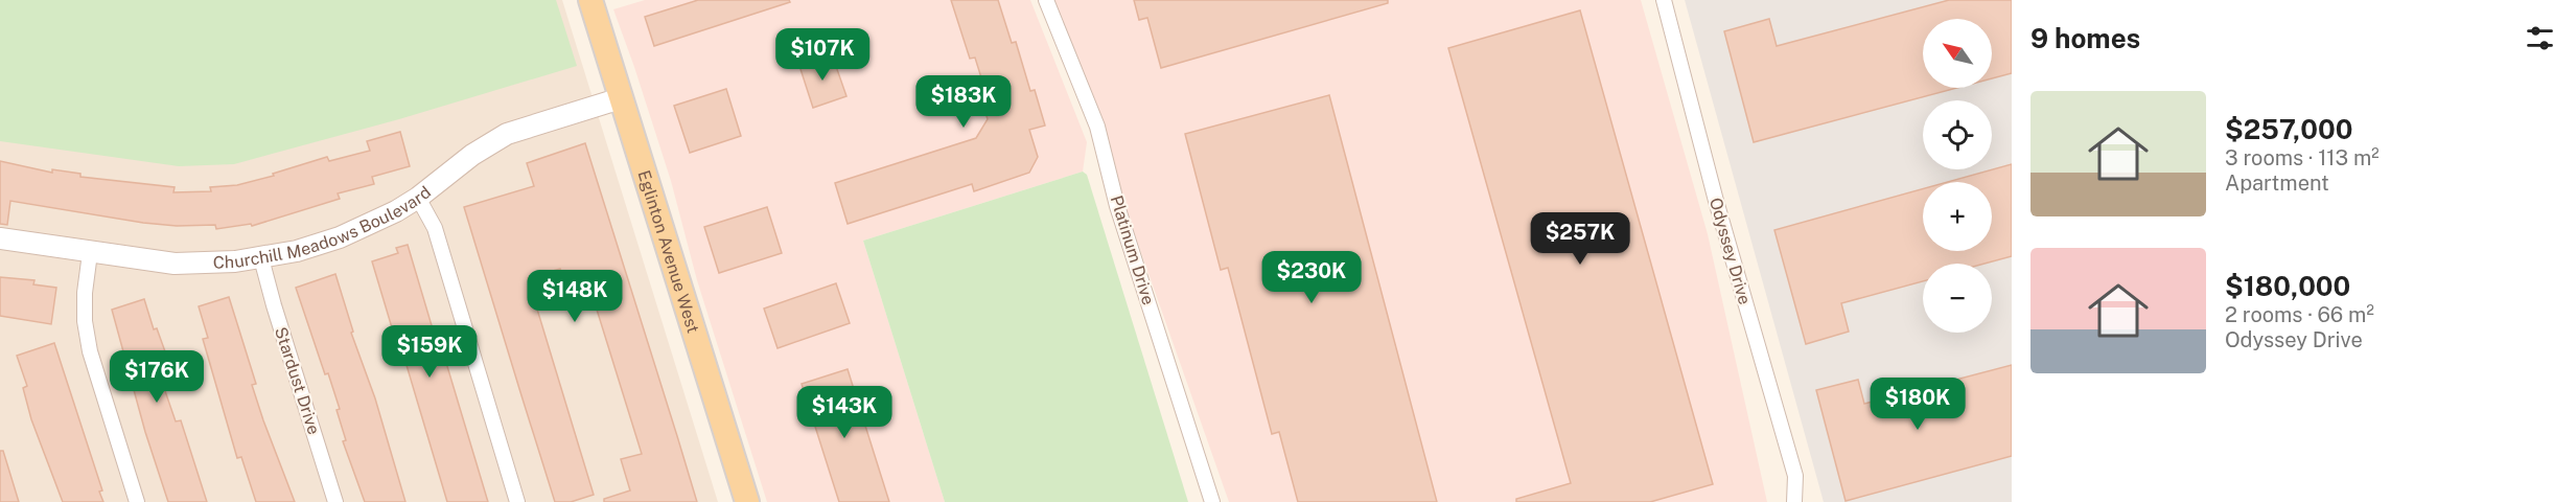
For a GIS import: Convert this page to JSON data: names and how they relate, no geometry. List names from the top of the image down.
{
  "streets": {
    "main road": ["Eglinton Avenue West"],
    "street": [
      "Churchill Meadows Boulevard",
      "Platinum Drive",
      "Odyssey Drive",
      "Stardust Drive"
    ]
  },
  "crossings": [
    ["Churchill Meadows Boulevard", "Eglinton Avenue West"],
    ["Churchill Meadows Boulevard", "Stardust Drive"]
  ],
  "north": "top left",
  "page": {
    "heading": "9 homes",
    "map_buttons": ["+", "−"],
    "price": [
      "$107K",
      "$183K",
      "$257K",
      "$230K",
      "$148K",
      "$159K",
      "$176K",
      "$180K",
      "$143K"
    ],
    "list": [
      {
        "name": "$257,000",
        "note": "3 rooms · 113 m² · Apartment"
      },
      {
        "name": "$180,000",
        "note": "2 rooms · 66 m² · Odyssey Drive"
      }
    ]
  }
}
